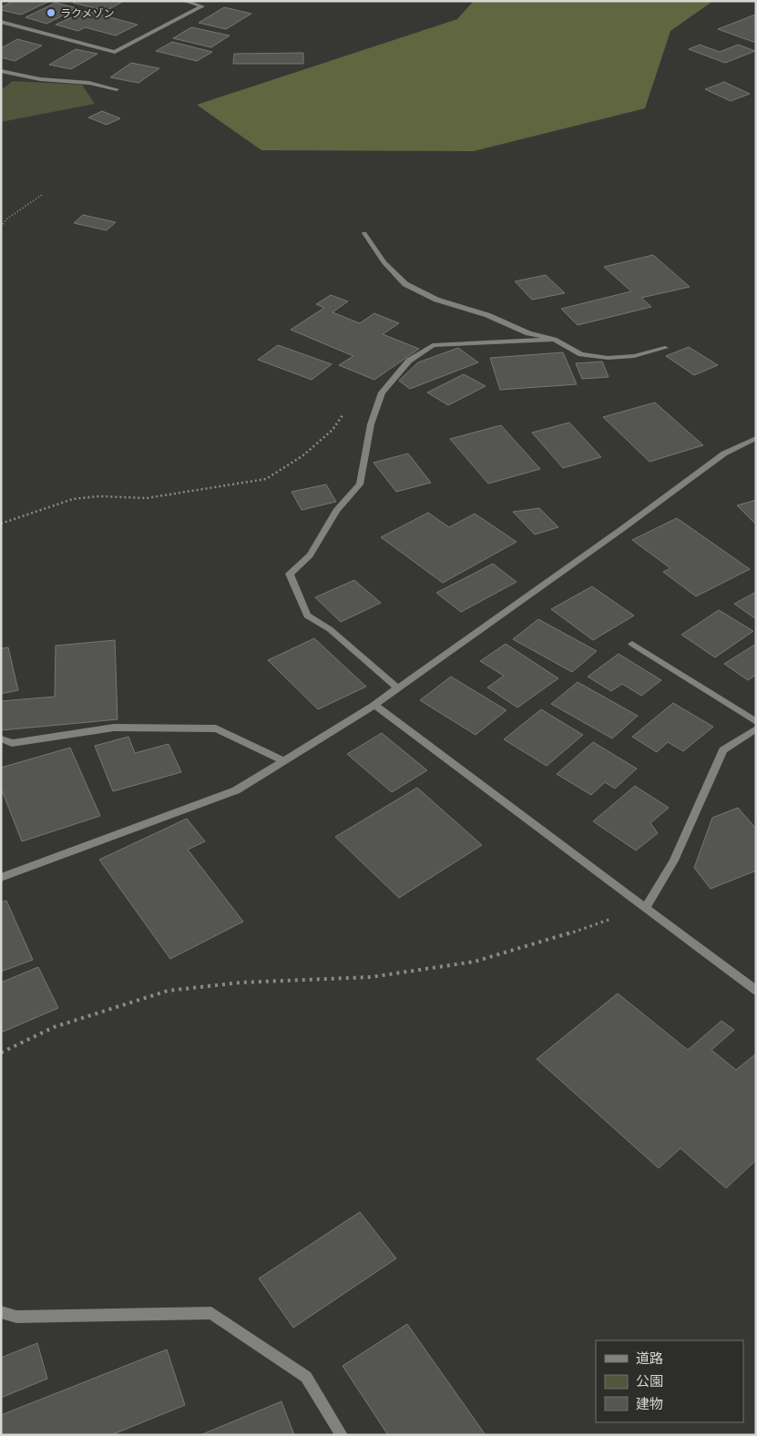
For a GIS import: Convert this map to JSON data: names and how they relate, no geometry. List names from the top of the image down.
{
  "places": ["ラクメゾン"],
  "legend": ["道路", "公園", "建物"]
}
